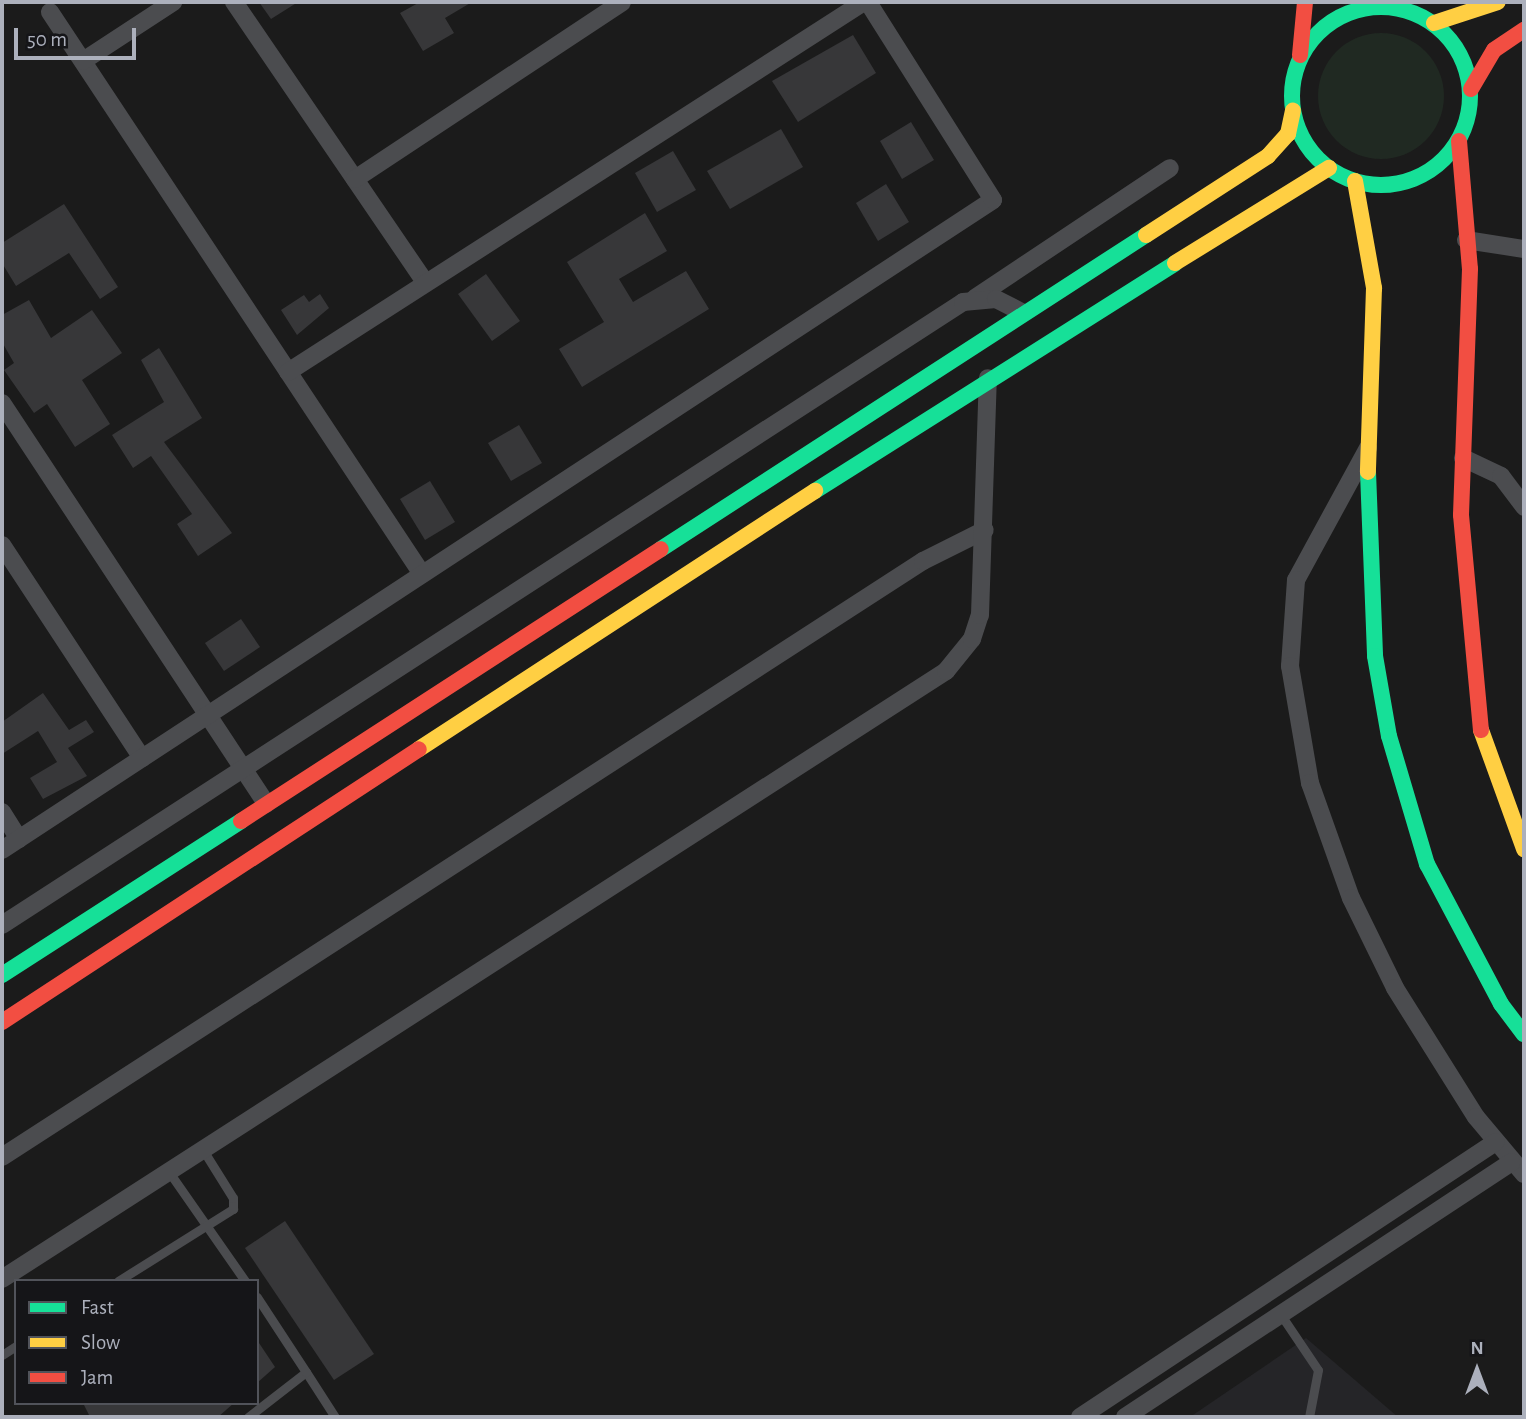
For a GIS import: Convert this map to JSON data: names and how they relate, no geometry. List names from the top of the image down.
{
  "legend": ["Fast", "Slow", "Jam"],
  "scale_bar": "50 m",
  "north": "top"
}
